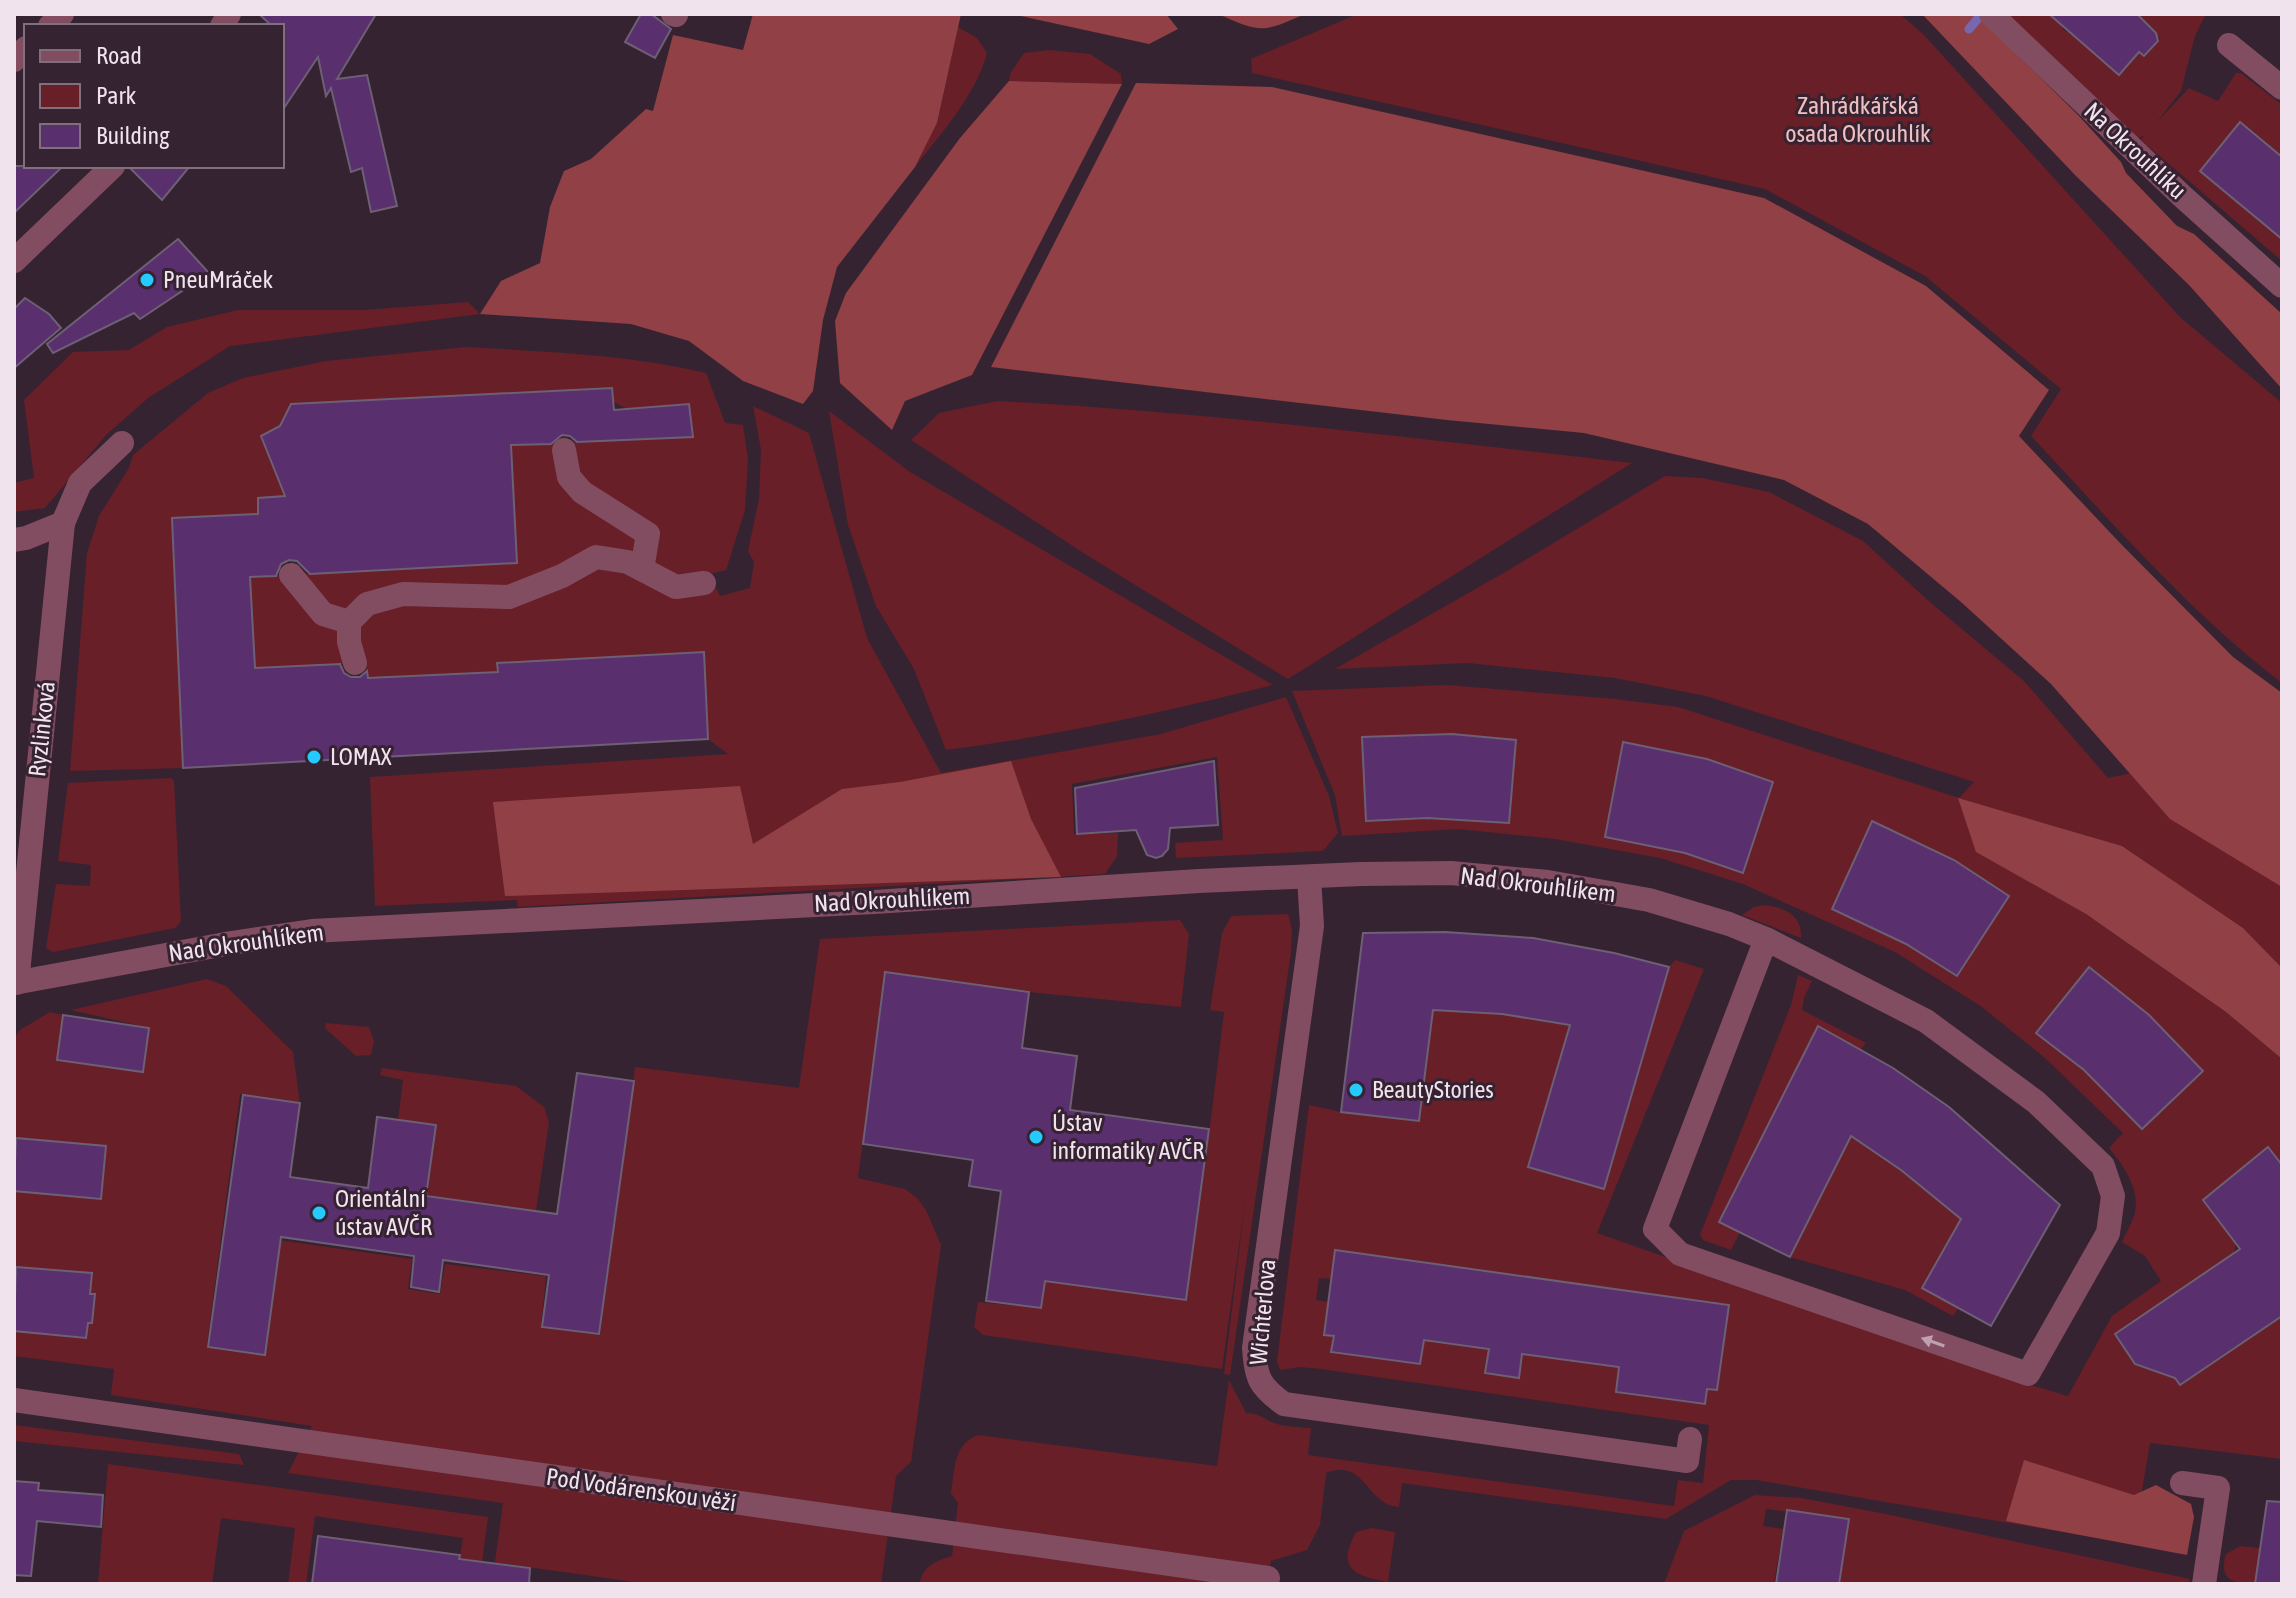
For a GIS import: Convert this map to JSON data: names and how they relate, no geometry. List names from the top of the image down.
{
  "streets": {
    "street": [
      "Na Okrouhlíku",
      "Ryzlinková",
      "Nad Okrouhlíkem",
      "Wichterlova",
      "Pod Vodárenskou věží"
    ]
  },
  "crossings": [
    ["Ryzlinková", "Nad Okrouhlíkem"],
    ["Nad Okrouhlíkem", "Wichterlova"]
  ],
  "parks": ["Zahrádkářská osada Okrouhlík"],
  "places": [
    "PneuMráček",
    "LOMAX",
    "BeautyStories",
    "Ústav informatiky AVČR",
    "Orientální ústav AVČR"
  ],
  "legend": ["Road", "Park", "Building"]
}
